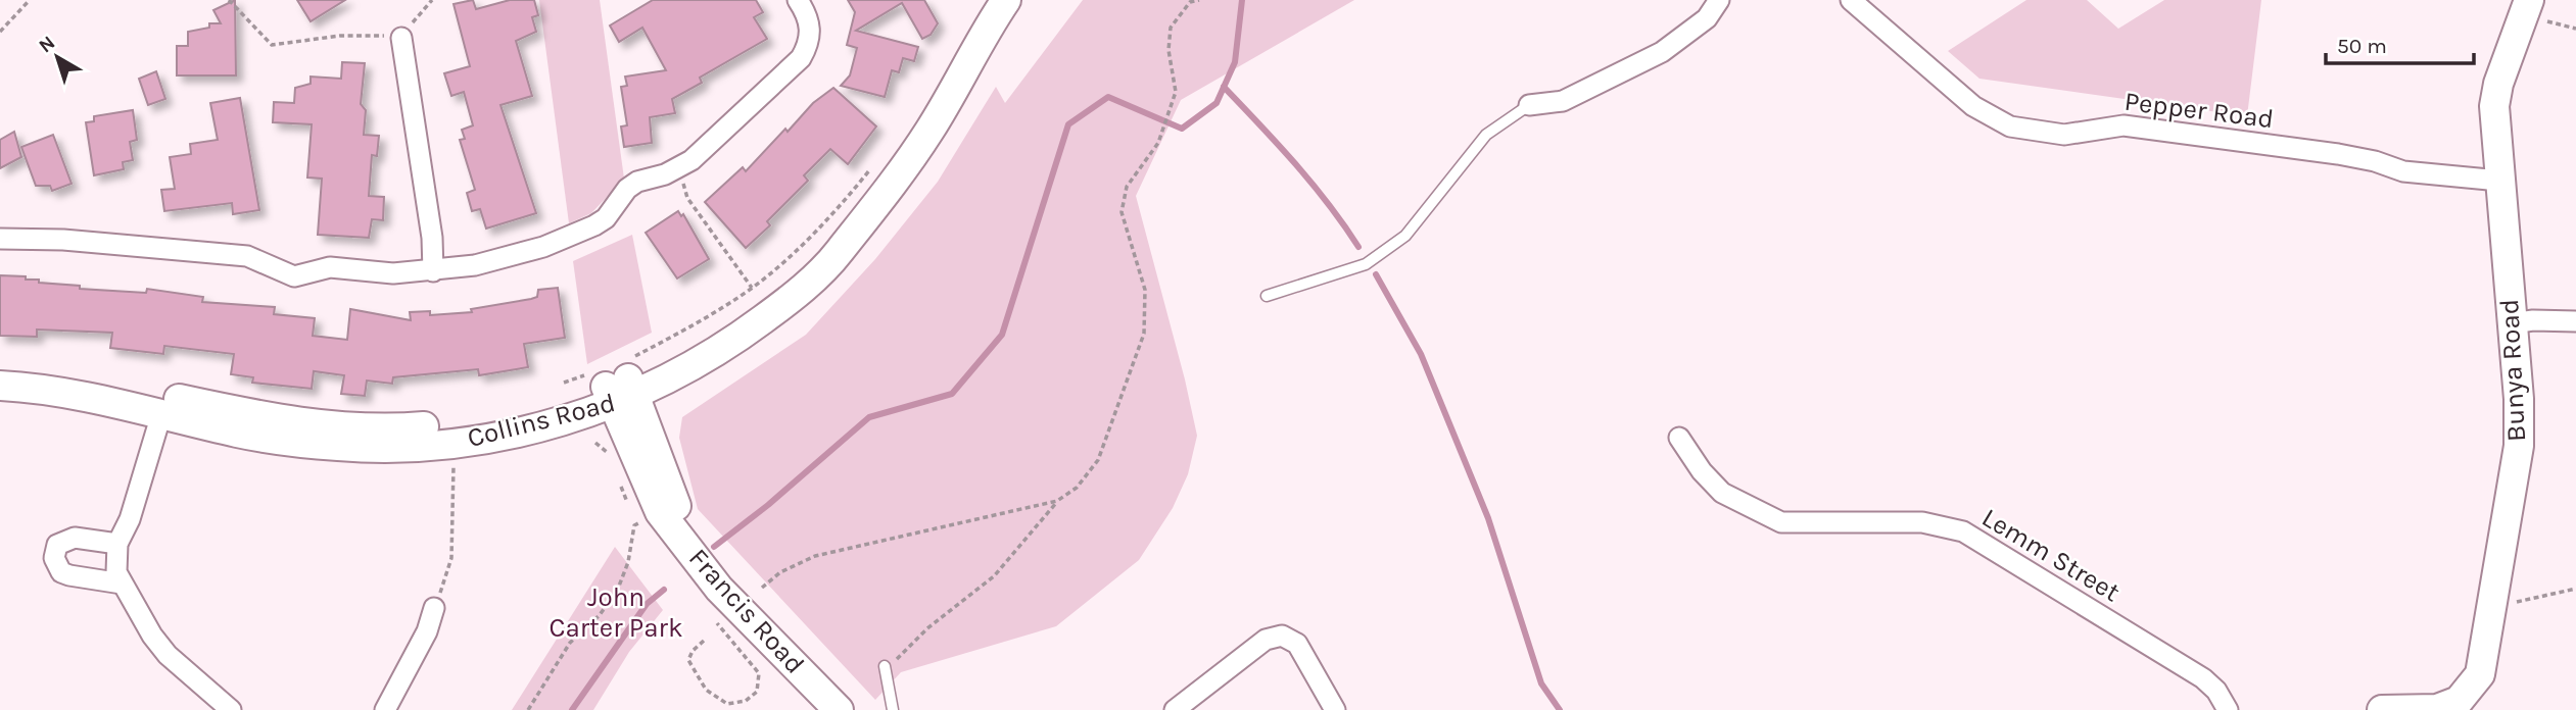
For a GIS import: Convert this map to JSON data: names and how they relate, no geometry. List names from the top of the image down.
{
  "streets": {
    "main road": ["Bunya Road", "Collins Road", "Francis Road"],
    "street": ["Pepper Road", "Lemm Street"]
  },
  "crossings": [
    ["Pepper Road", "Bunya Road"],
    ["Collins Road", "Francis Road"]
  ],
  "parks": ["John Carter Park"],
  "scale_bar": "50 m",
  "north": "top left"
}
